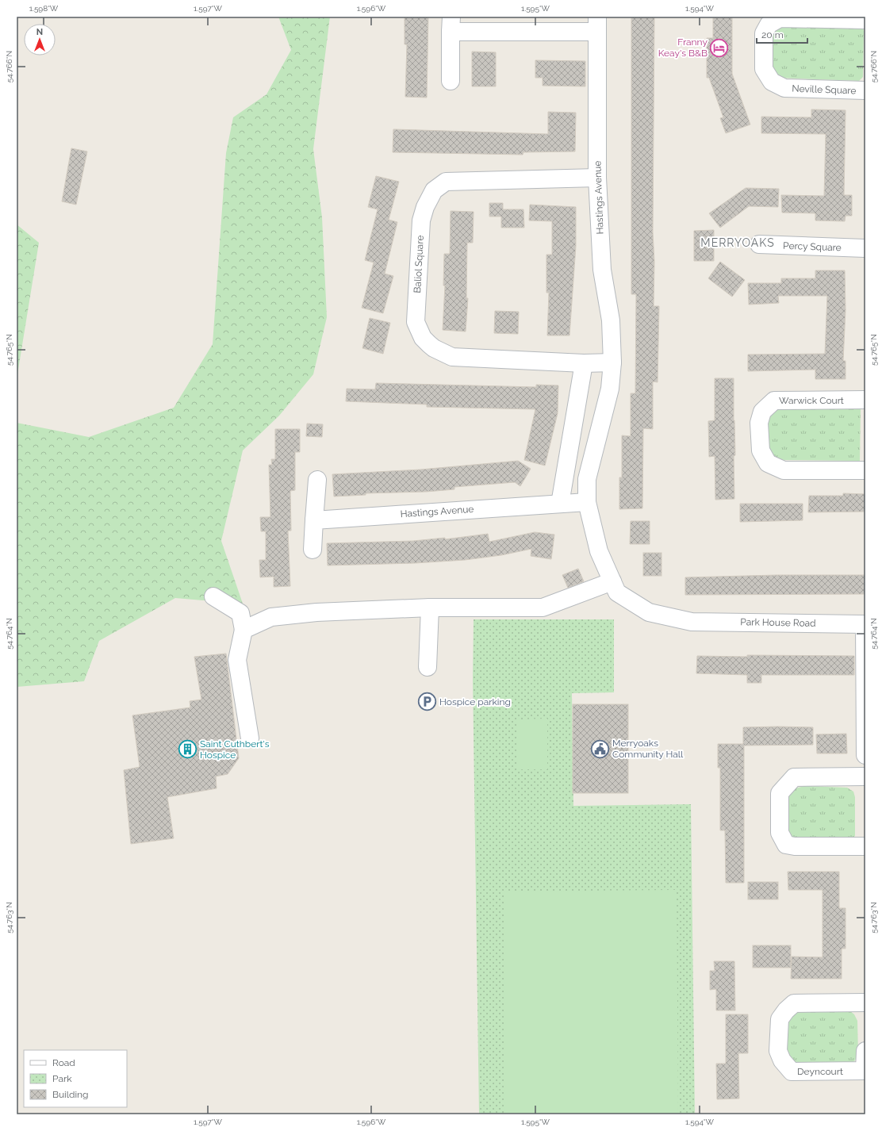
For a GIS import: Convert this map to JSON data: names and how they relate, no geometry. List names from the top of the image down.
{
  "streets": {
    "street": [
      "Neville Square",
      "Hastings Avenue",
      "Percy Square",
      "Baliol Square",
      "Warwick Court",
      "Park House Road",
      "Deyncourt"
    ]
  },
  "crossings": [
    ["Hastings Avenue", "Baliol Square"],
    ["Hastings Avenue", "Park House Road"]
  ],
  "districts": ["MERRYOAKS"],
  "places": {
    "hotel": ["Franny Keay's B&B"],
    "parking": ["Hospice parking"],
    "public building": ["Merryoaks Community Hall"],
    "building": ["Saint Cuthbert's Hospice"]
  },
  "legend": ["Road", "Park", "Building"],
  "scale_bar": "20 m",
  "north": "top",
  "coordinates": [
    "1.598°W",
    "1.597°W",
    "1.596°W",
    "1.595°W",
    "1.594°W",
    "54.766°N",
    "54.765°N",
    "54.764°N",
    "54.763°N"
  ]
}
